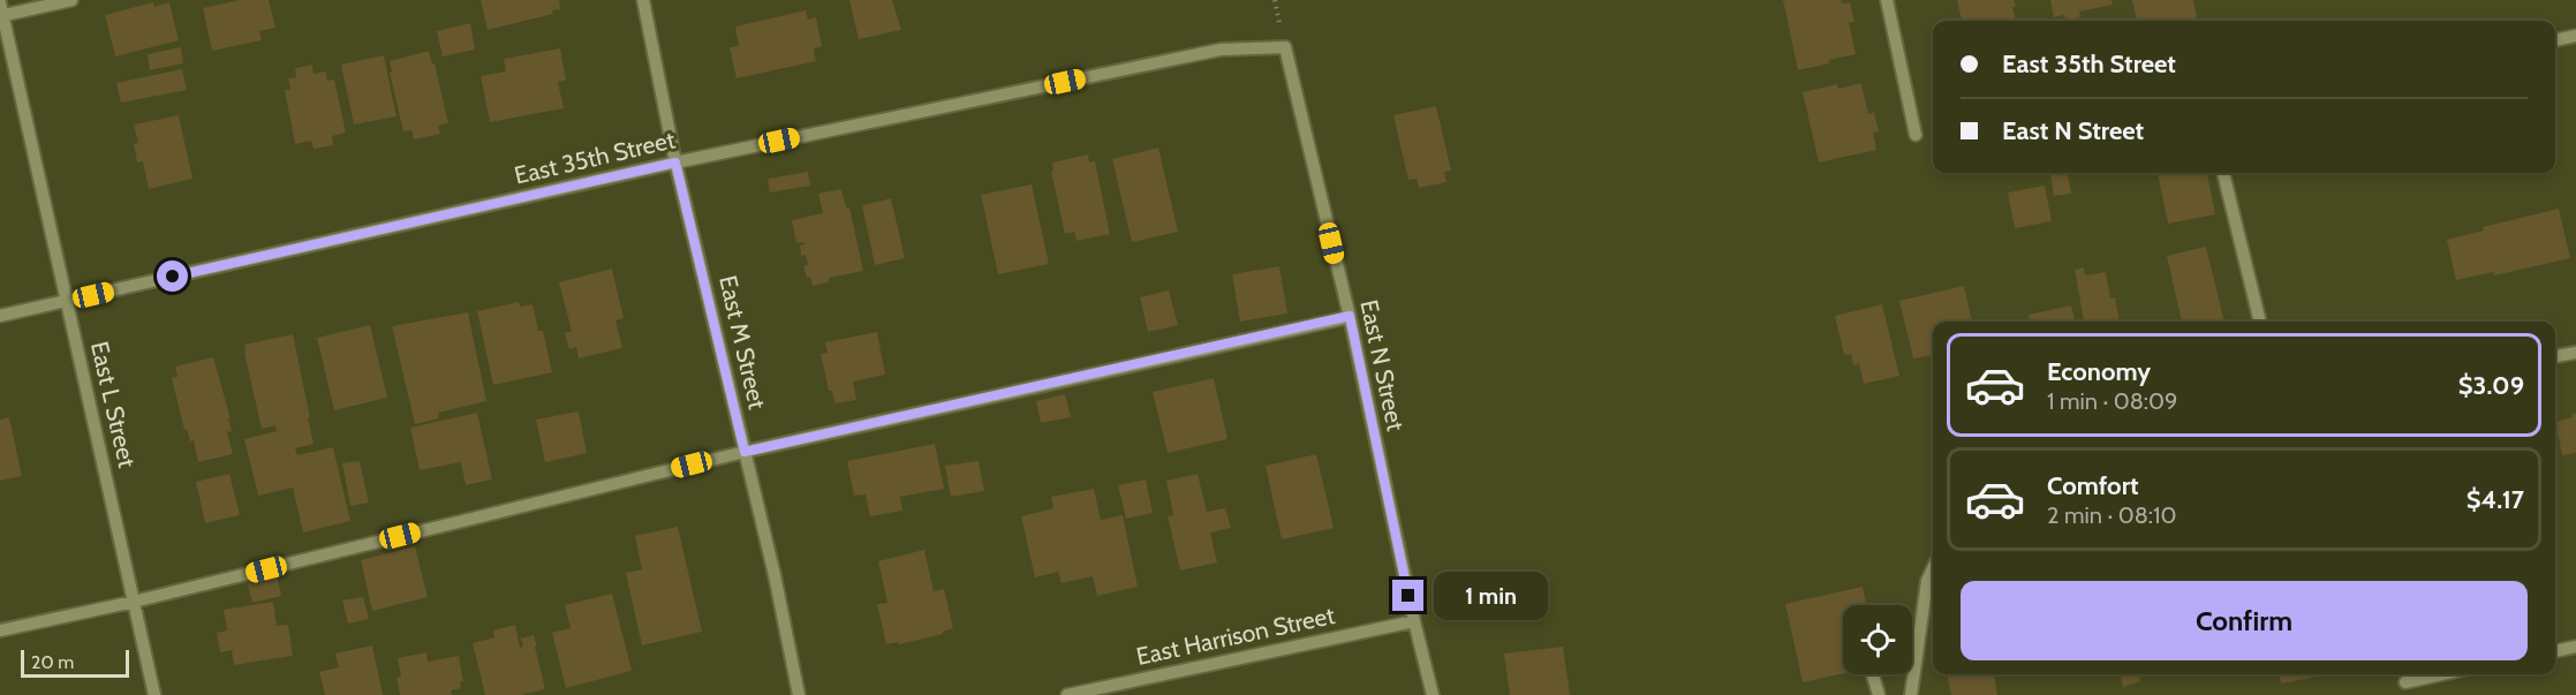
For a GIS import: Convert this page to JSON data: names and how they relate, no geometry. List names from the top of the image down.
{
  "streets": {
    "street": [
      "East 35th Street",
      "East M Street",
      "East N Street",
      "East L Street",
      "East Harrison Street"
    ]
  },
  "crossings": [
    ["East 35th Street", "East M Street"],
    ["East 35th Street", "East N Street"],
    ["East 35th Street", "East L Street"],
    ["East N Street", "East Harrison Street"]
  ],
  "scale_bar": "20 m",
  "page": {
    "banner": ["East 35th Street", "East N Street"],
    "list": [
      {
        "name": "Economy",
        "note": "1 min · 08:09",
        "value": "$3.09"
      },
      {
        "name": "Comfort",
        "note": "2 min · 08:10",
        "value": "$4.17"
      }
    ],
    "buttons": "Confirm",
    "bubble": "1 min",
    "scale": "20 m"
  }
}
